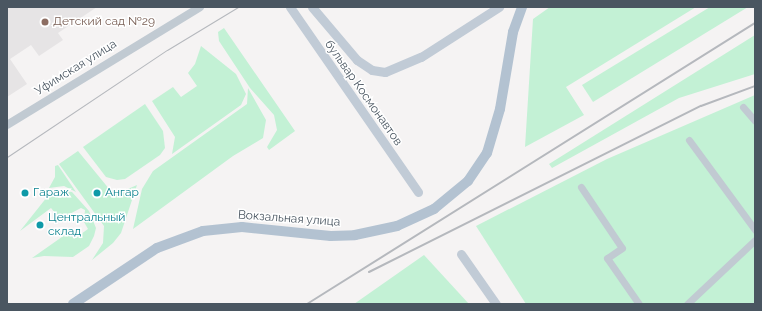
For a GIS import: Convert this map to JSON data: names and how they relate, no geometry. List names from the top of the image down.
{
  "streets": {
    "main road": ["бульвар Космонавтов", "Вокзальная улица"],
    "street": ["Уфимская улица"]
  },
  "places": [
    "Детский сад №29",
    "Гараж",
    "Ангар",
    "Центральный склад"
  ]
}
